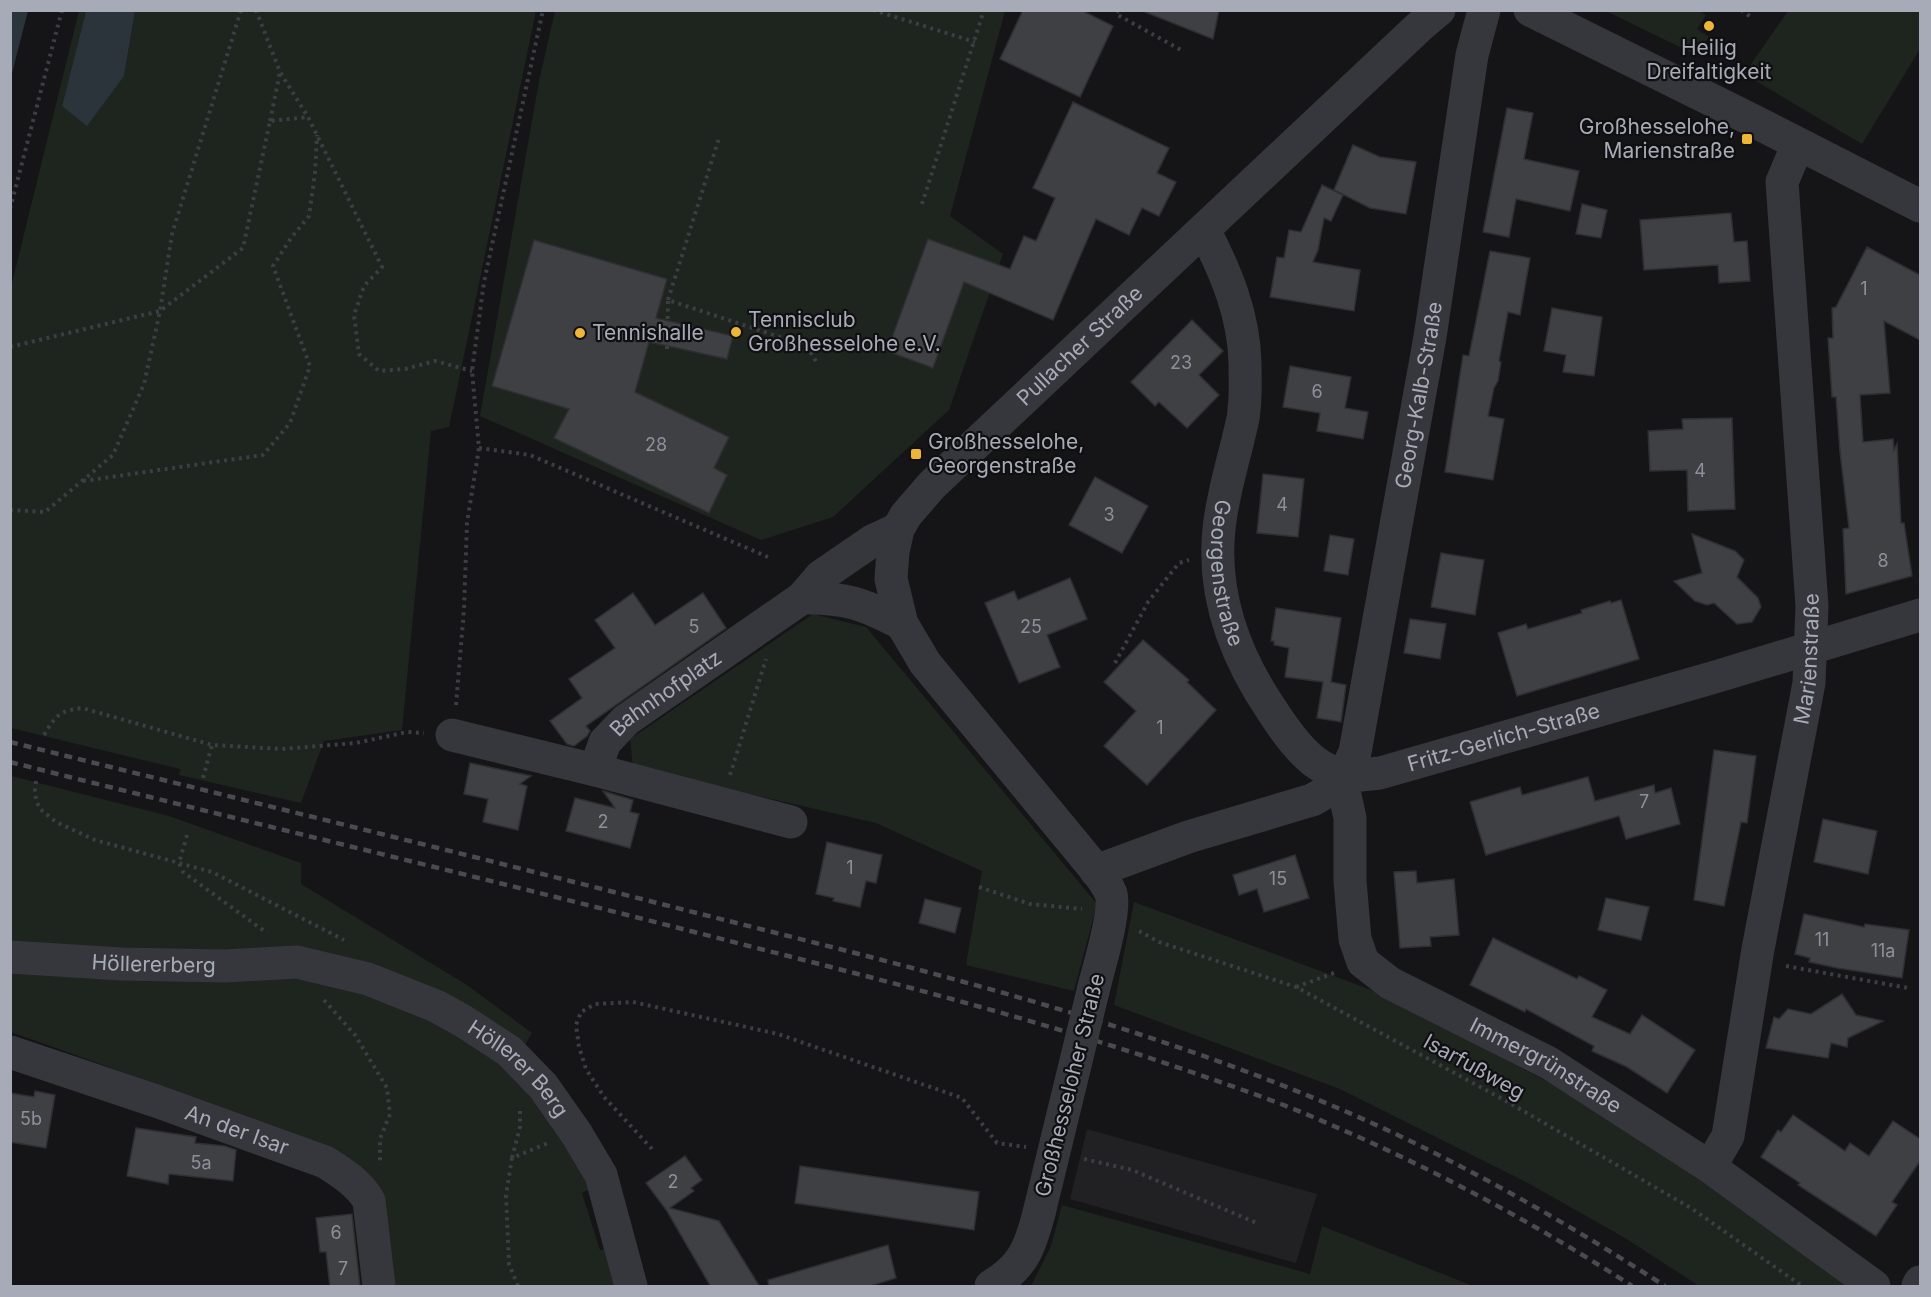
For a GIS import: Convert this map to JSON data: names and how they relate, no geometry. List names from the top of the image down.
{
  "streets": {
    "street": [
      "Pullacher Straße",
      "Georg-Kalb-Straße",
      "Georgenstraße",
      "Marienstraße",
      "Bahnhofplatz",
      "Fritz-Gerlich-Straße",
      "Höllererberg",
      "Immergrünstraße",
      "Höllerer Berg",
      "Großhesseloher Straße",
      "An der Isar"
    ],
    "path": ["Isarfußweg"]
  },
  "crossings": [
    ["Pullacher Straße", "Georgenstraße"],
    ["Pullacher Straße", "Bahnhofplatz"],
    ["Pullacher Straße", "Großhesseloher Straße"],
    ["Georg-Kalb-Straße", "Georgenstraße"],
    ["Georg-Kalb-Straße", "Fritz-Gerlich-Straße"],
    ["Georgenstraße", "Fritz-Gerlich-Straße"],
    ["Marienstraße", "Fritz-Gerlich-Straße"],
    ["Marienstraße", "Immergrünstraße"],
    ["Höllererberg", "Höllerer Berg"],
    ["Isarfußweg", "Großhesseloher Straße"]
  ],
  "places": {
    "other": ["Heilig Dreifaltigkeit", "Tennisclub Großhesselohe e.V.", "Tennishalle"],
    "transit": ["Großhesselohe, Marienstraße", "Großhesselohe, Georgenstraße"]
  },
  "house_numbers": [
    "1",
    "23",
    "6",
    "28",
    "4",
    "4",
    "3",
    "8",
    "5",
    "25",
    "1",
    "7",
    "2",
    "1",
    "15",
    "11",
    "11a",
    "5b",
    "5a",
    "2",
    "6",
    "7"
  ]
}
